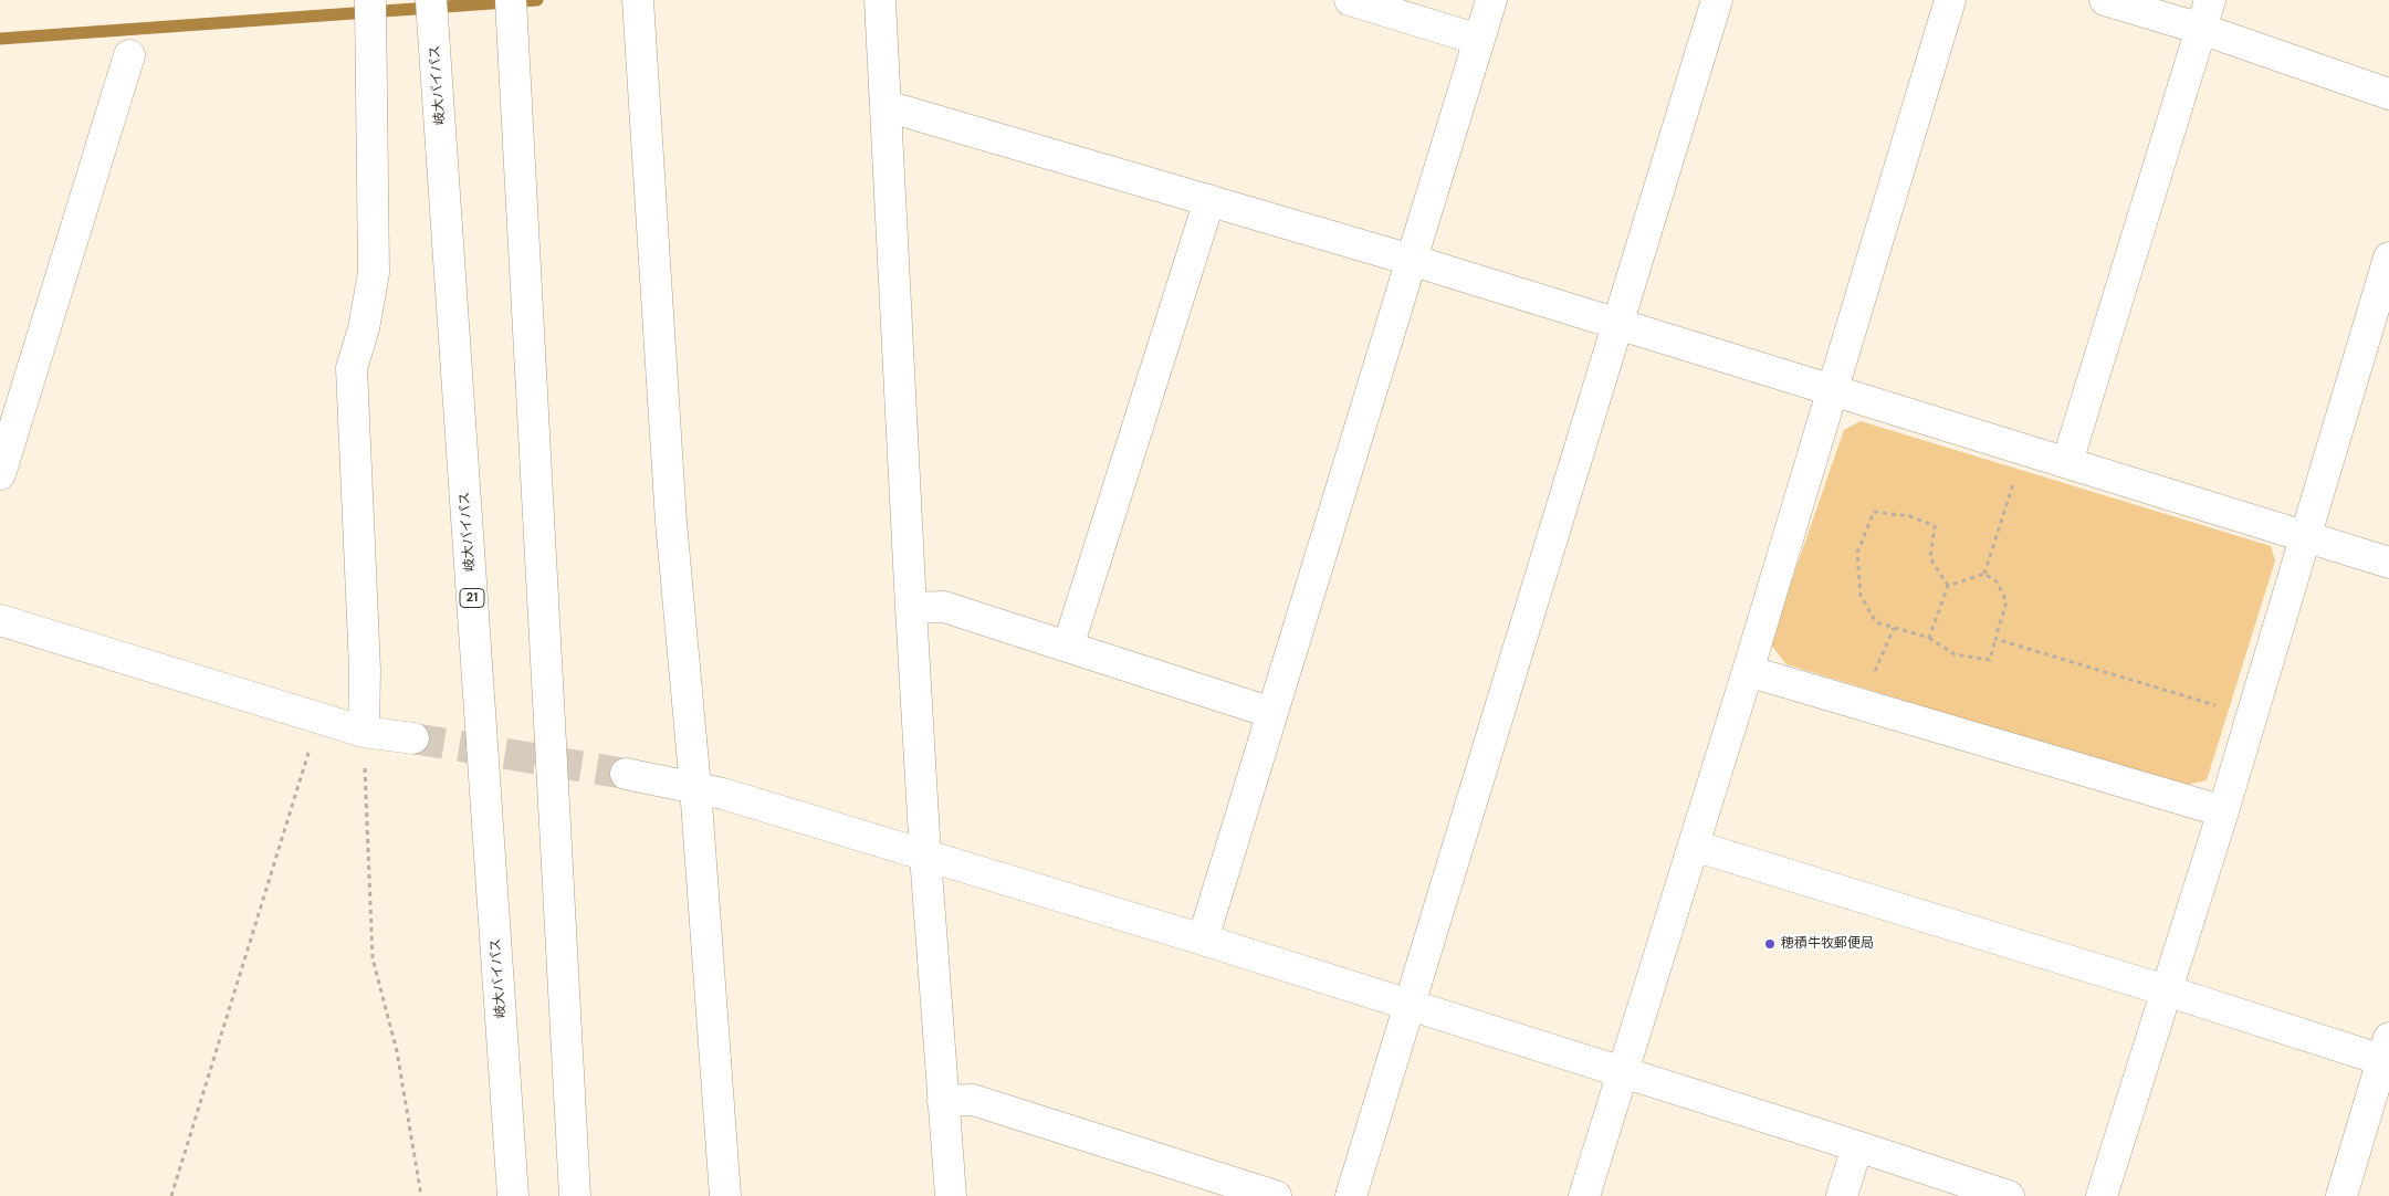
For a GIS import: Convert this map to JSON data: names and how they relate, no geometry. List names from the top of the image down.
{
  "streets": {
    "main road": ["岐大バイパス", "21"]
  },
  "places": ["穂積牛牧郵便局"]
}
